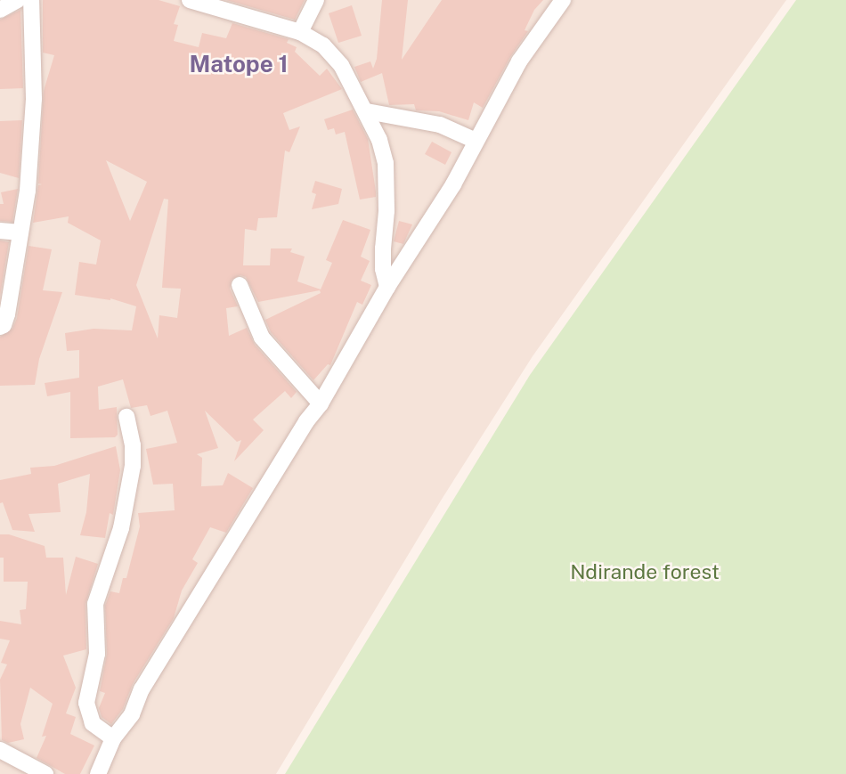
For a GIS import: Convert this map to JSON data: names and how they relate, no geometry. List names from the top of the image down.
{
  "districts": ["Matope 1"],
  "parks": ["Ndirande forest"]
}
